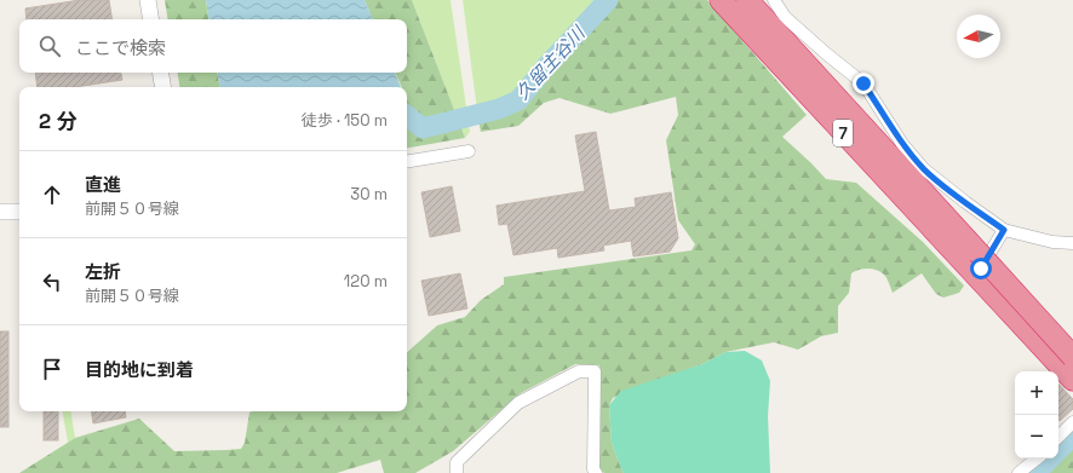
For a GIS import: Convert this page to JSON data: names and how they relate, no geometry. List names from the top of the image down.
{
  "streets": {
    "highway": ["7"]
  },
  "water": ["久留主谷川"],
  "north": "left",
  "page": {
    "search": "ここで検索",
    "heading": ["2 分", "徒歩 · 150 m"],
    "list": [
      ["直進", "前開５０号線", "30 m"],
      ["左折", "前開５０号線", "120 m"],
      "目的地に到着"
    ],
    "map_buttons": ["+", "−"]
  }
}
